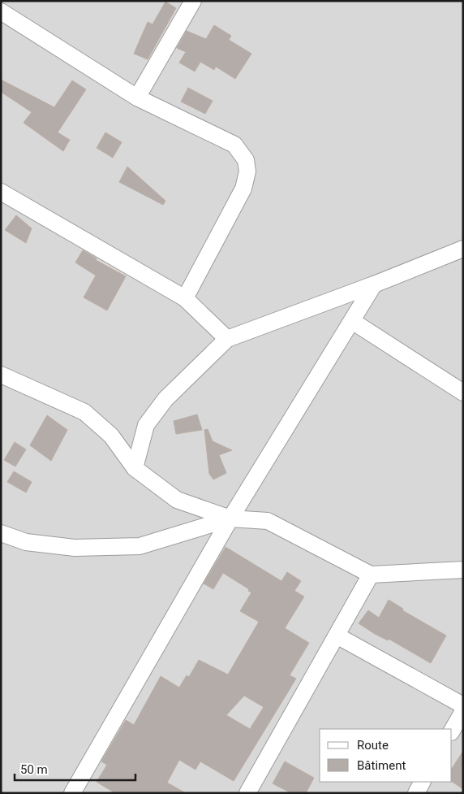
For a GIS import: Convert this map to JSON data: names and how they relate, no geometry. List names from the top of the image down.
{
  "legend": ["Route", "Bâtiment"],
  "scale_bar": "50 m"
}
